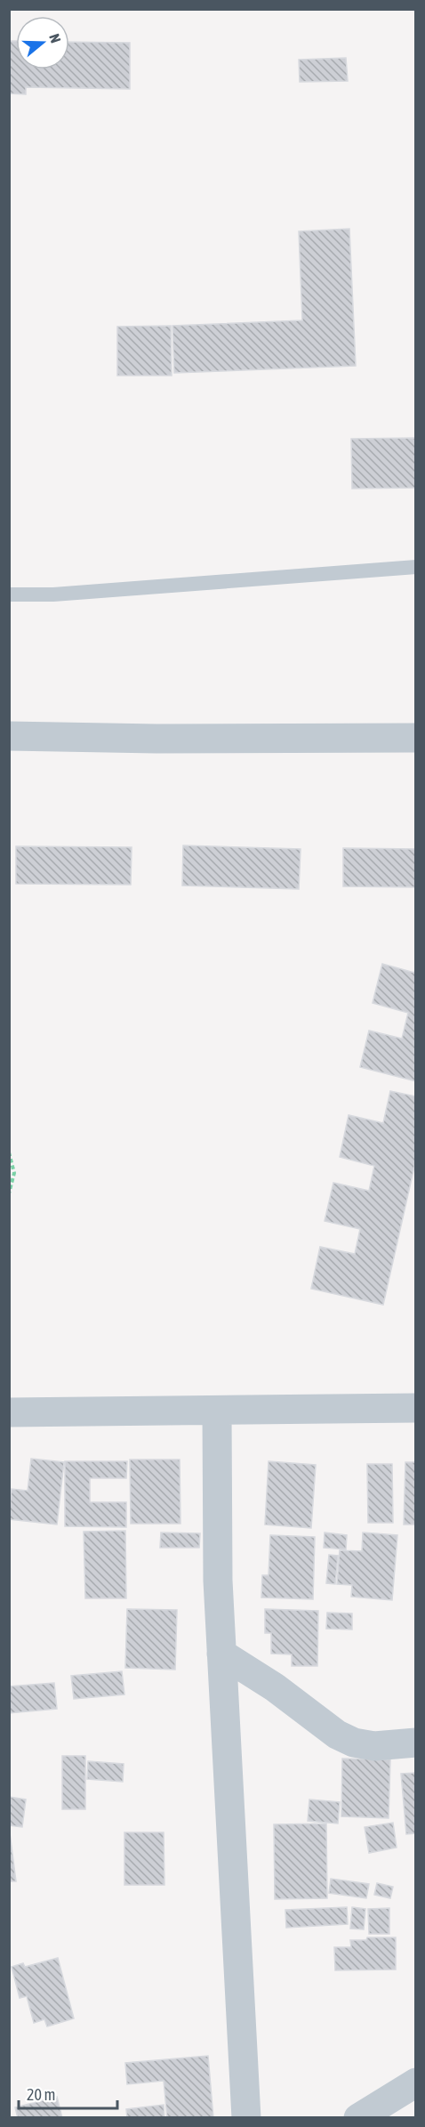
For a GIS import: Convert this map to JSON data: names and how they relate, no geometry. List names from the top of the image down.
{
  "scale_bar": "20 m",
  "north": "right"
}
